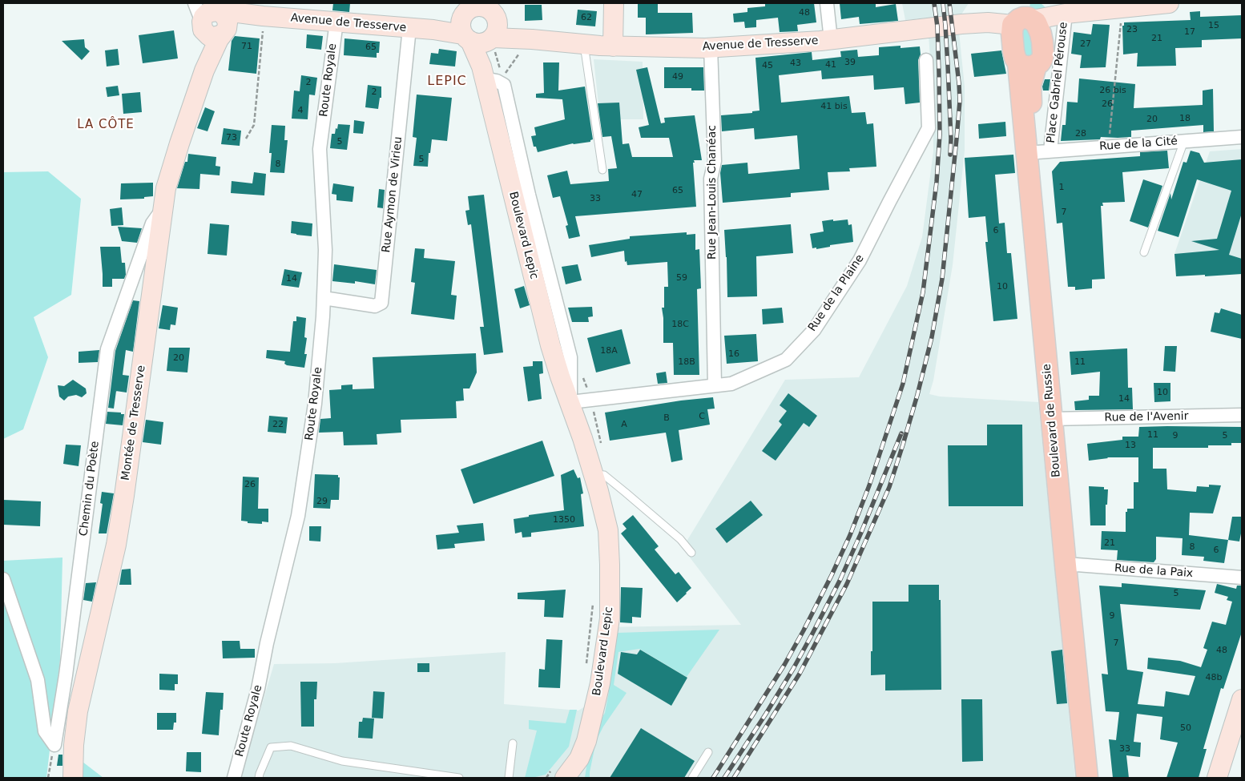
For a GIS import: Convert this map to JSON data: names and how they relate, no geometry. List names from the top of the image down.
{
  "streets": {
    "main road": ["Place Gabriel Pérouse", "Boulevard de Russie"],
    "street": [
      "Avenue de Tresserve",
      "Route Royale",
      "Rue de la Cité",
      "Rue Jean-Louis Chanéac",
      "Rue Aymon de Virieu",
      "Boulevard Lepic",
      "Rue de la Plaine",
      "Rue de l'Avenir",
      "Montée de Tresserve",
      "Chemin du Poète",
      "Rue de la Paix"
    ]
  },
  "crossings": [
    ["Avenue de Tresserve", "Route Royale"],
    ["Avenue de Tresserve", "Place Gabriel Pérouse"],
    ["Avenue de Tresserve", "Rue Jean-Louis Chanéac"],
    ["Avenue de Tresserve", "Rue Aymon de Virieu"],
    ["Avenue de Tresserve", "Boulevard Lepic"],
    ["Avenue de Tresserve", "Montée de Tresserve"],
    ["Route Royale", "Rue Aymon de Virieu"],
    ["Place Gabriel Pérouse", "Rue de la Cité"],
    ["Place Gabriel Pérouse", "Boulevard de Russie"],
    ["Rue de la Cité", "Boulevard de Russie"],
    ["Rue Jean-Louis Chanéac", "Rue de la Plaine"],
    ["Boulevard Lepic", "Rue de la Plaine"],
    ["Rue de l'Avenir", "Boulevard de Russie"],
    ["Boulevard de Russie", "Rue de la Paix"],
    ["Montée de Tresserve", "Chemin du Poète"]
  ],
  "districts": ["LEPIC", "LA CÔTE"],
  "house_numbers": [
    "48",
    "62",
    "15",
    "23",
    "17",
    "21",
    "27",
    "71",
    "65",
    "39",
    "43",
    "41",
    "45",
    "49",
    "2",
    "26 bis",
    "2",
    "26",
    "41 bis",
    "4",
    "18",
    "20",
    "28",
    "73",
    "5",
    "5",
    "8",
    "1",
    "65",
    "47",
    "33",
    "7",
    "6",
    "59",
    "14",
    "10",
    "18C",
    "18A",
    "16",
    "20",
    "18B",
    "11",
    "10",
    "14",
    "C",
    "B",
    "22",
    "A",
    "11",
    "9",
    "5",
    "13",
    "26",
    "29",
    "1350",
    "21",
    "8",
    "6",
    "5",
    "9",
    "7",
    "48",
    "48b",
    "50",
    "33"
  ]
}
